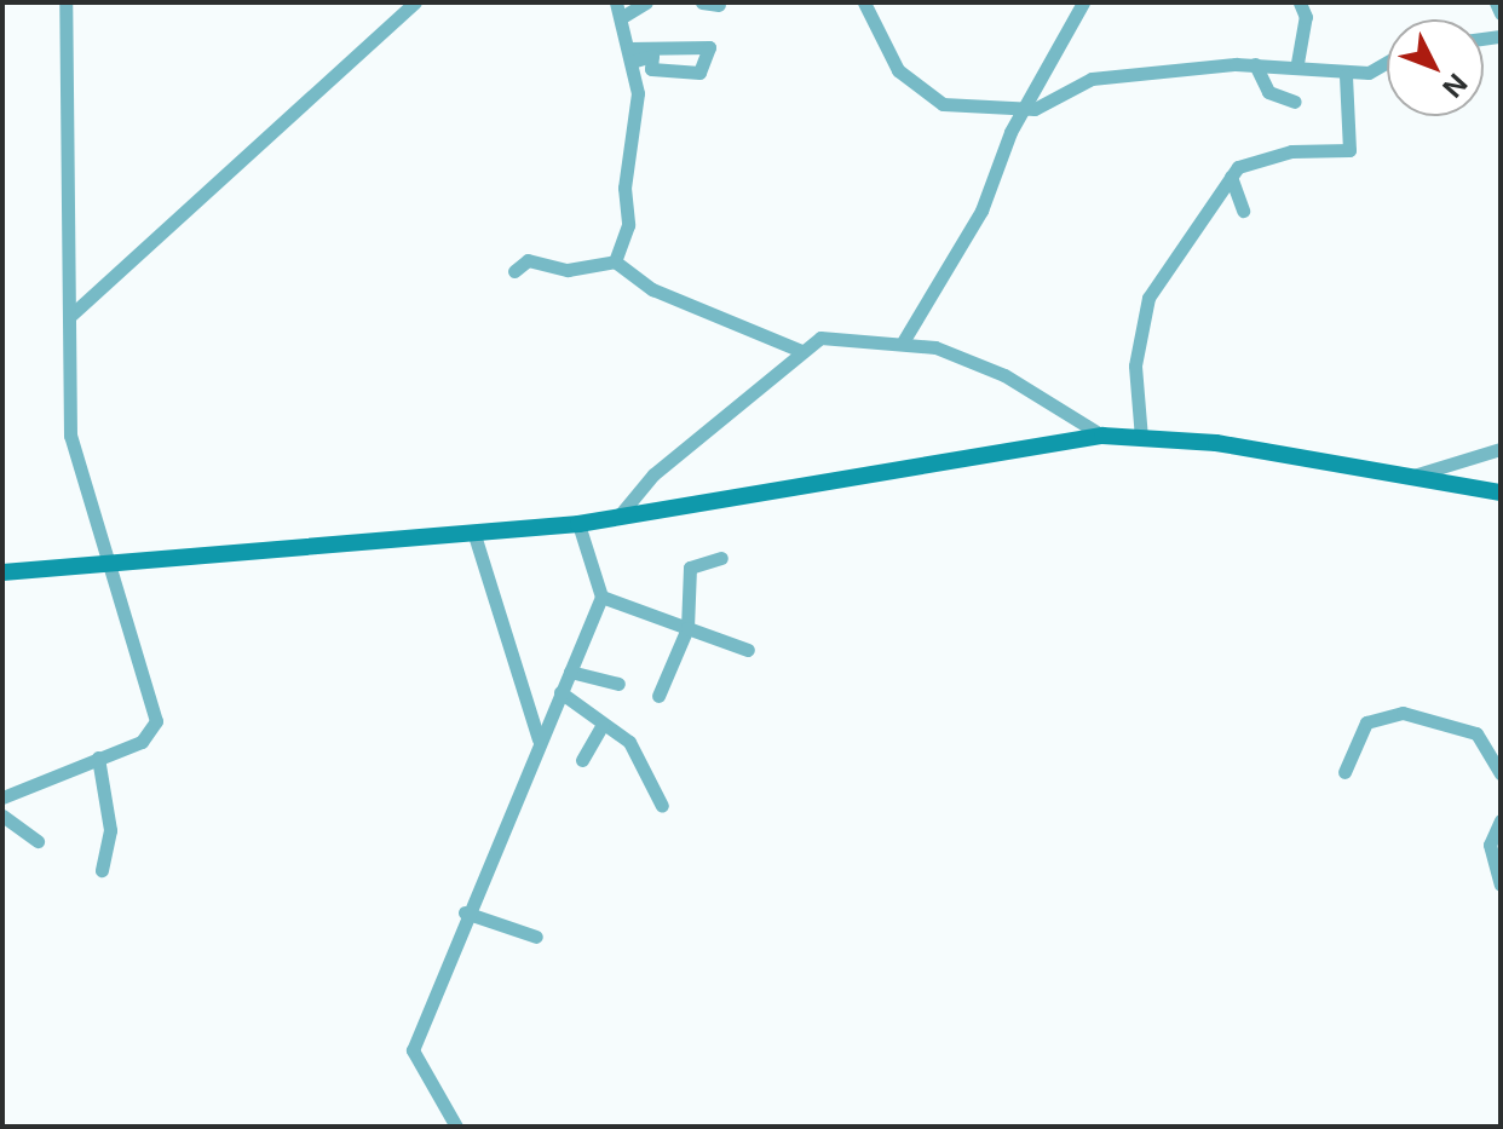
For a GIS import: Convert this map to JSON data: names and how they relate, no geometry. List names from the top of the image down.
{
  "north": "bottom right"
}
